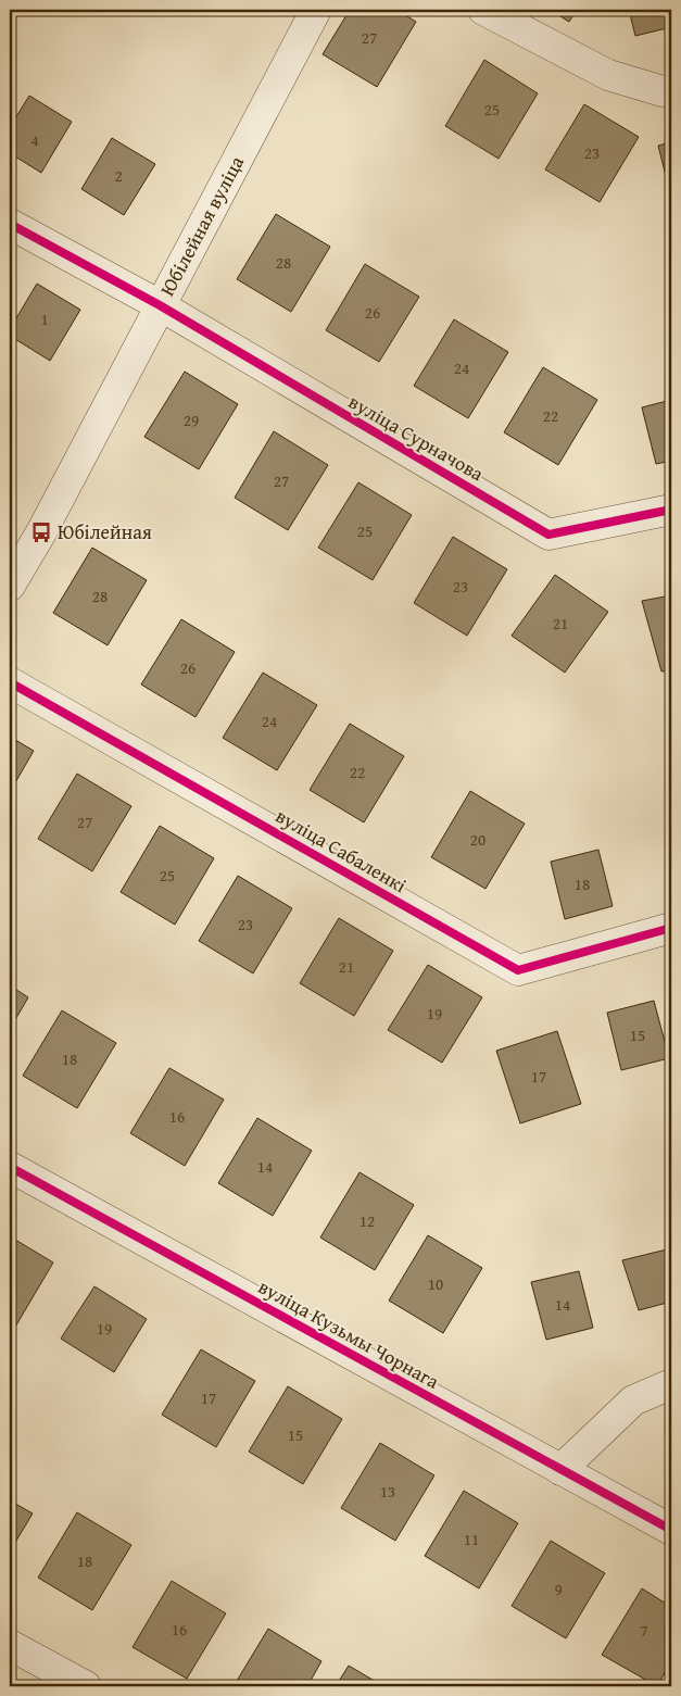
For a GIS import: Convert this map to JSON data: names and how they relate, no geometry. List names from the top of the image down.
{
  "streets": {
    "street": [
      "Юбілейная вуліца",
      "вуліца Сурначова",
      "вуліца Сабаленкі",
      "вуліца Кузьмы Чорнага"
    ]
  },
  "crossings": [
    ["Юбілейная вуліца", "вуліца Сурначова"]
  ],
  "places": {
    "bus stop": ["Юбілейная"]
  },
  "house_numbers": [
    "27",
    "25",
    "4",
    "23",
    "2",
    "28",
    "26",
    "1",
    "24",
    "22",
    "29",
    "27",
    "25",
    "23",
    "28",
    "21",
    "26",
    "24",
    "22",
    "27",
    "20",
    "25",
    "18",
    "23",
    "21",
    "19",
    "15",
    "18",
    "17",
    "16",
    "14",
    "12",
    "10",
    "14",
    "19",
    "17",
    "15",
    "13",
    "11",
    "18",
    "9",
    "16",
    "7"
  ]
}
